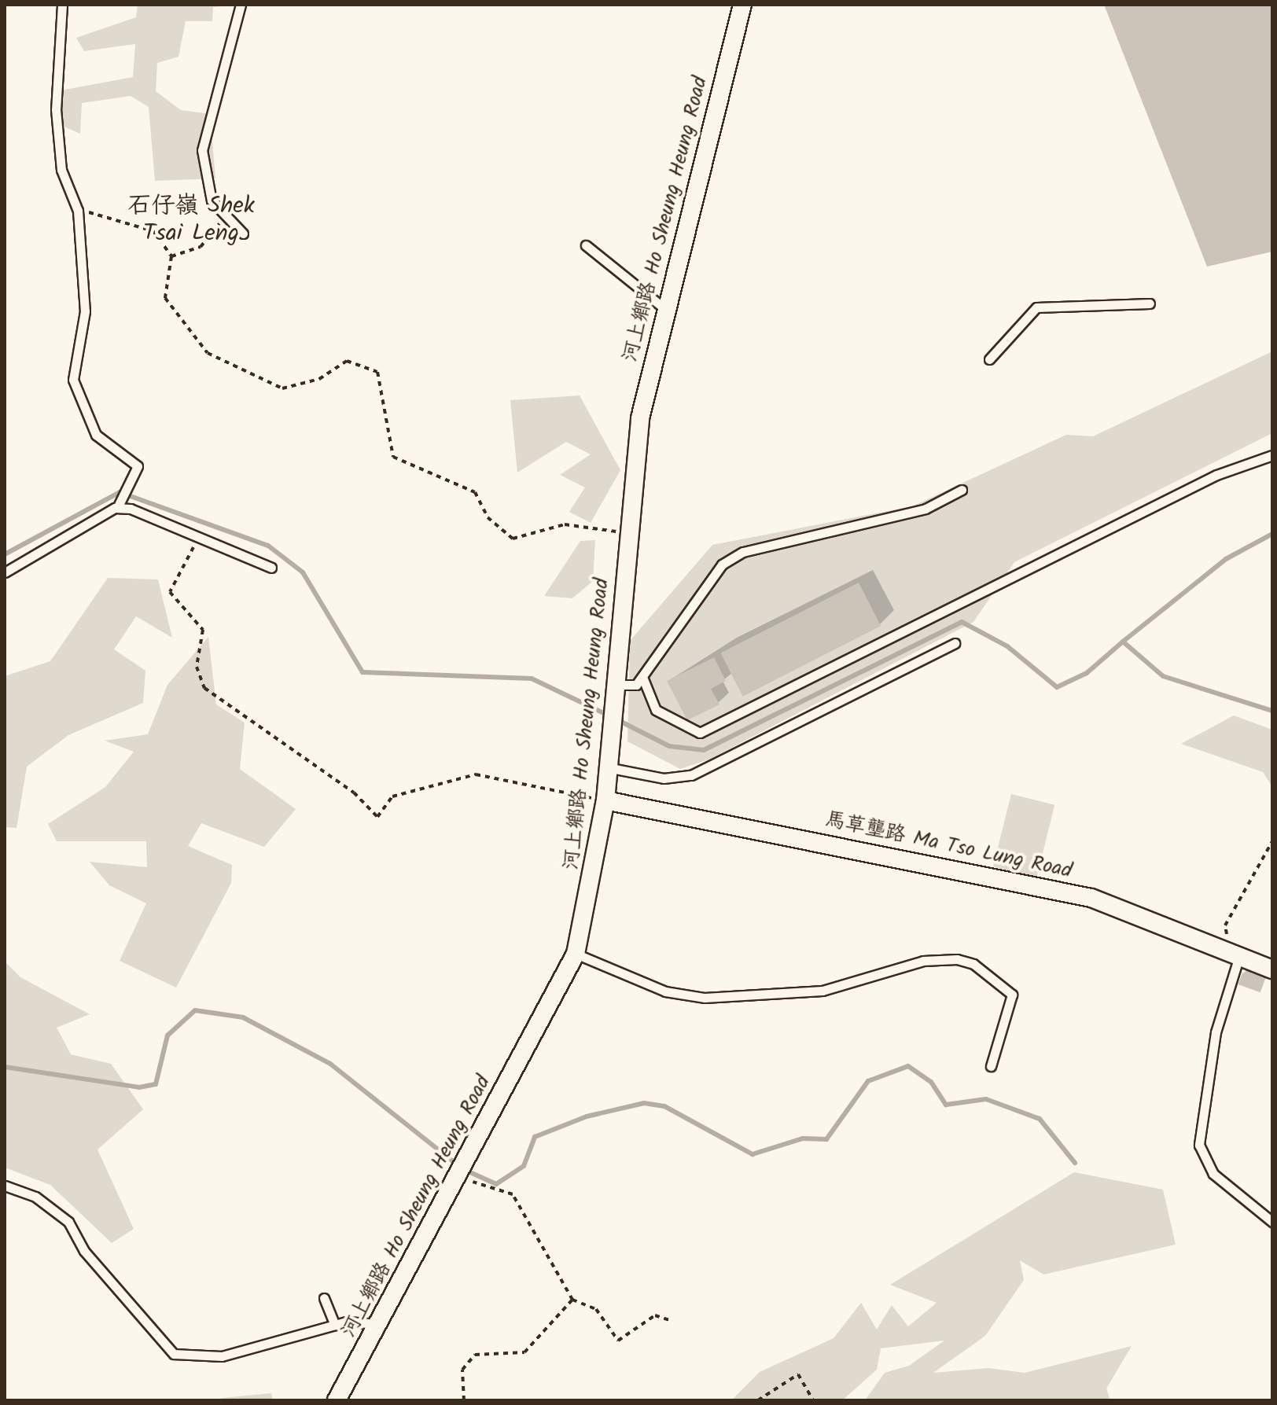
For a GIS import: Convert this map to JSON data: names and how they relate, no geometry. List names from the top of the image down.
{
  "streets": {
    "street": ["河上鄉路 Ho Sheung Heung Road", "馬草壟路 Ma Tso Lung Road"]
  },
  "crossings": [
    ["河上鄉路 Ho Sheung Heung Road", "馬草壟路 Ma Tso Lung Road"]
  ],
  "districts": ["石仔嶺 Shek Tsai Leng"]
}
